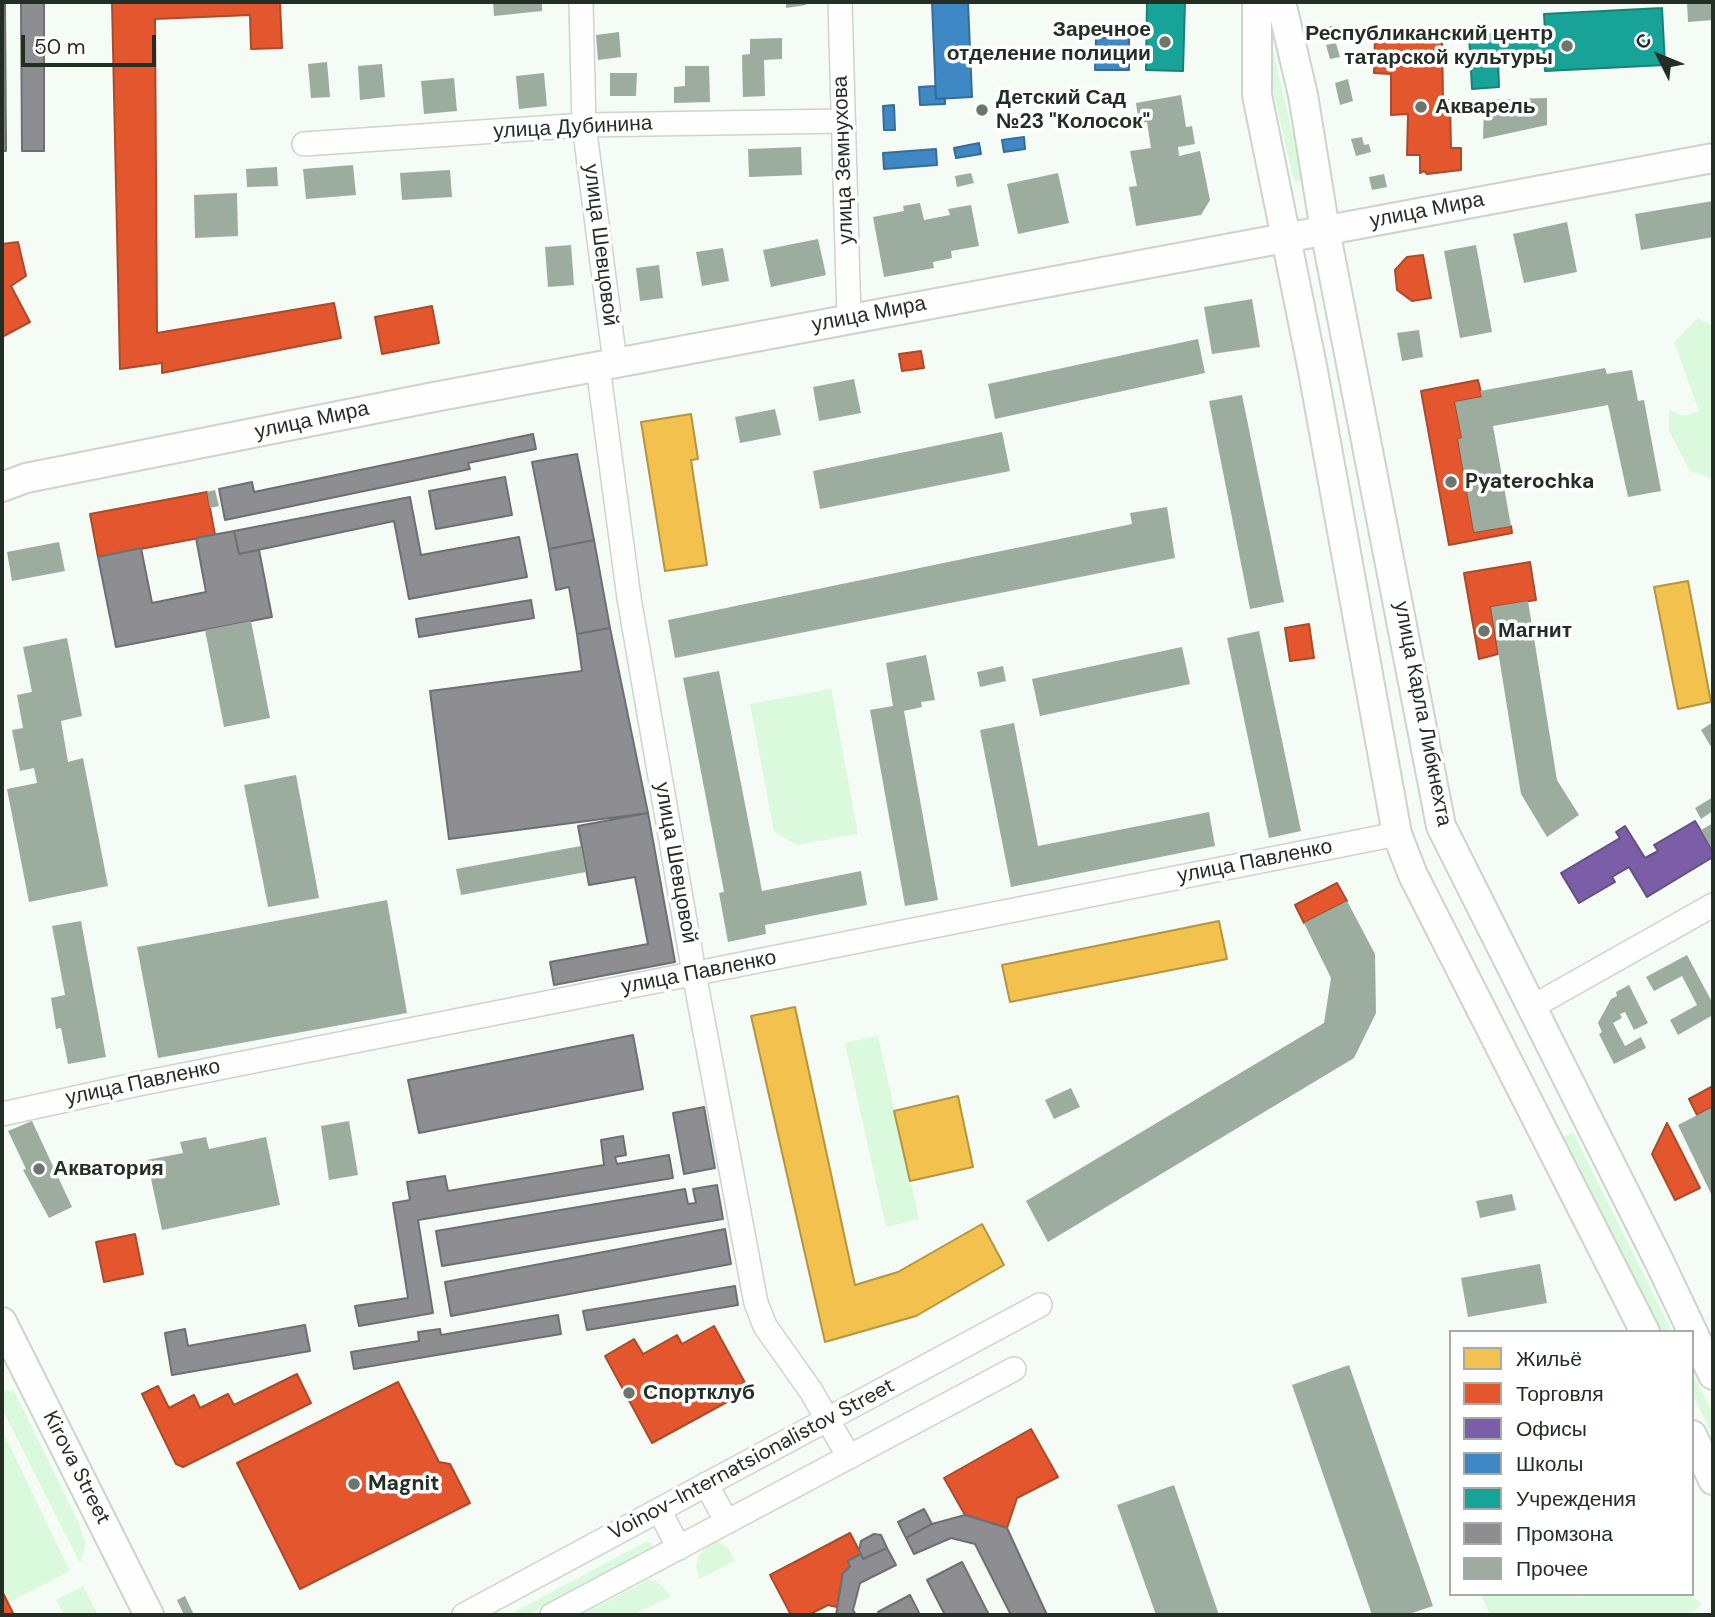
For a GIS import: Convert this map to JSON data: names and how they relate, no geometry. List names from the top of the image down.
{
  "streets": {
    "main road": ["улица Мира", "улица Карла Либкнехта", "Kirova Street"],
    "street": [
      "улица Дубинина",
      "улица Земнухова",
      "улица Шевцовой",
      "улица Павленко",
      "Voinov-Internatsionalistov Street"
    ]
  },
  "crossings": [
    ["улица Дубинина", "улица Земнухова"],
    ["улица Дубинина", "улица Шевцовой"],
    ["улица Земнухова", "улица Мира"],
    ["улица Мира", "улица Шевцовой"],
    ["улица Мира", "улица Карла Либкнехта"],
    ["улица Шевцовой", "улица Павленко"],
    ["улица Шевцовой", "Voinov-Internatsionalistov Street"]
  ],
  "places": [
    "Заречное отделение полиции",
    "Республиканский центр татарской культуры",
    "Акварель",
    "Детский Сад №23 \"Колосок\"",
    "Pyaterochka",
    "Магнит",
    "Акватория",
    "Спортклуб",
    "Magnit"
  ],
  "legend": [
    "Жильё",
    "Торговля",
    "Офисы",
    "Школы",
    "Учреждения",
    "Промзона",
    "Прочее"
  ],
  "scale_bar": "50 m",
  "north": "top left"
}
